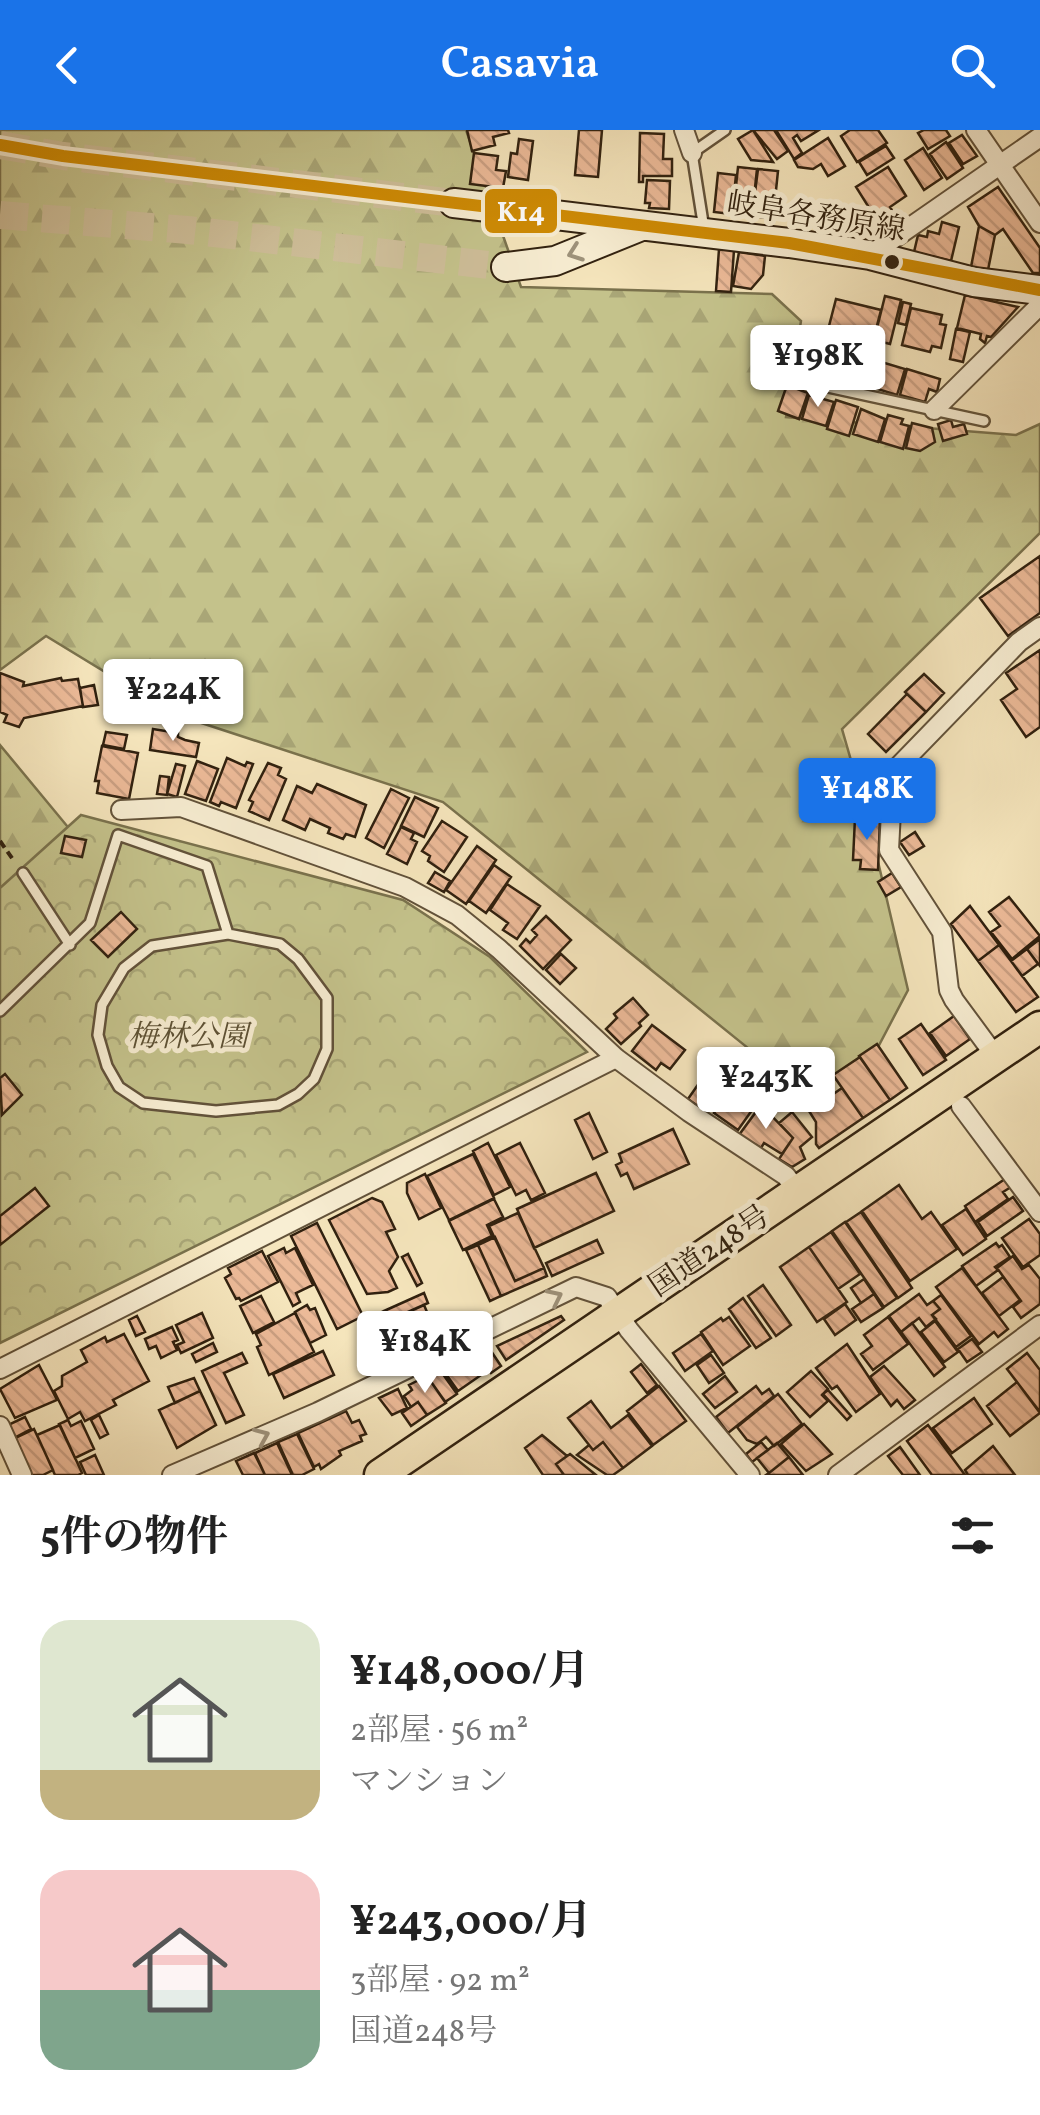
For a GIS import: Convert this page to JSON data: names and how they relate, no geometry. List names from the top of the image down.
{
  "streets": {
    "highway": ["国道248号"],
    "main road": ["岐阜各務原線"]
  },
  "parks": ["梅林公園"],
  "lines": ["transit line K14"],
  "page": {
    "header": "Casavia",
    "price": [
      "¥198K",
      "¥224K",
      "¥148K",
      "¥243K",
      "¥184K"
    ],
    "heading": "5件の物件",
    "list": [
      {
        "name": "¥148,000/月",
        "note": "2部屋 · 56 m² · マンション"
      },
      {
        "name": "¥243,000/月",
        "note": "3部屋 · 92 m² · 国道248号"
      }
    ]
  }
}
